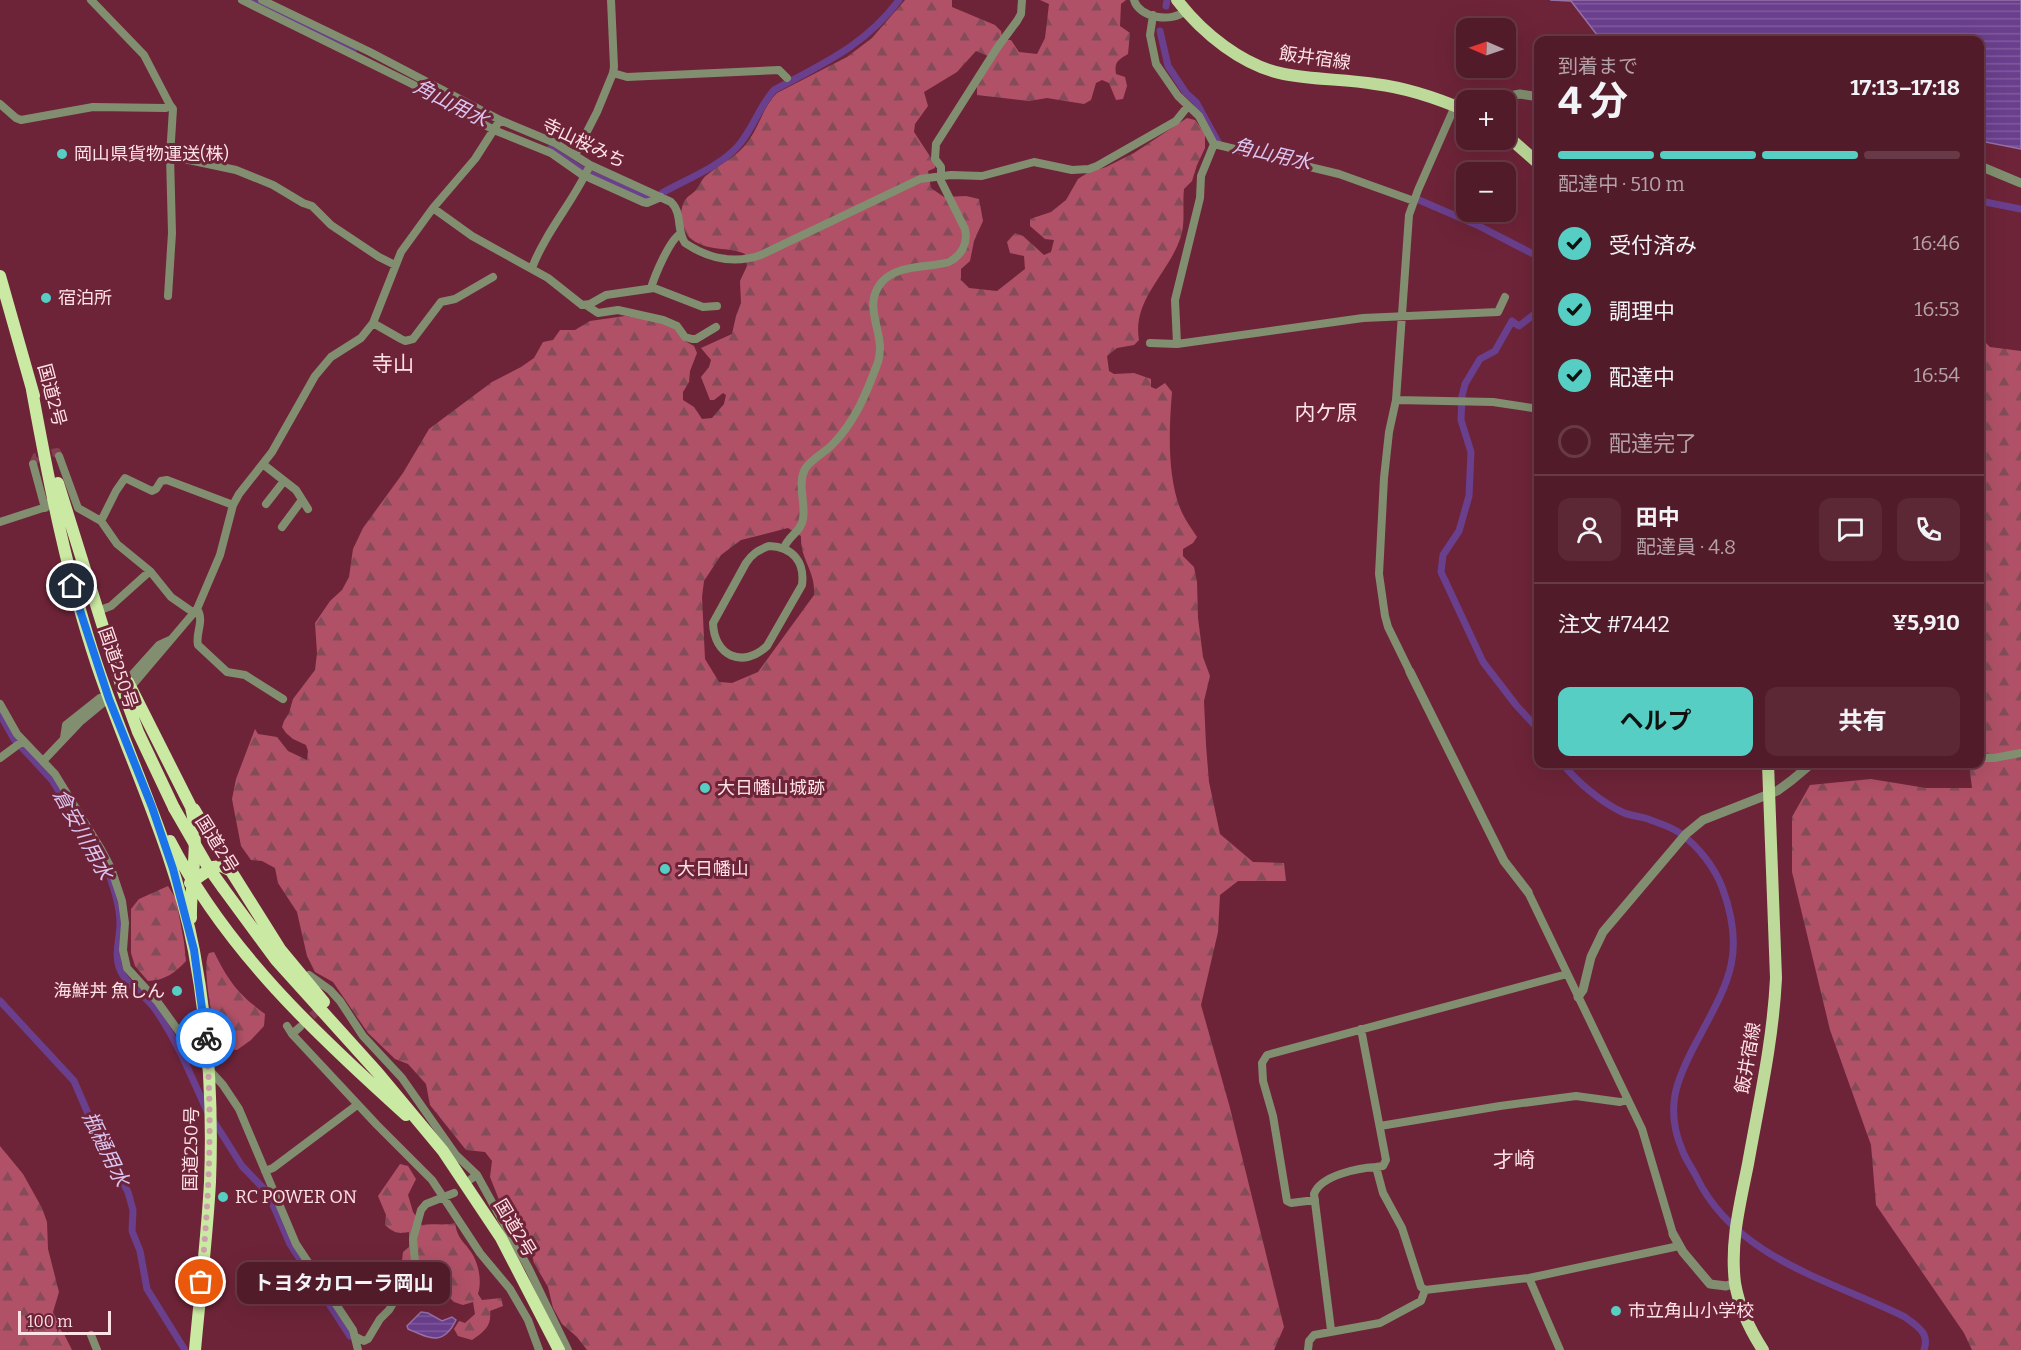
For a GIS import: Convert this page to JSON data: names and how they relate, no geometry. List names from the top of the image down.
{
  "streets": {
    "highway": ["国道2号", "国道250号"],
    "main road": ["飯井宿線"],
    "street": ["寺山桜みち"]
  },
  "crossings": [
    ["国道2号", "国道250号"]
  ],
  "districts": ["寺山", "内ケ原", "才崎"],
  "water": ["角山用水", "倉安川用水", "瓶樋用水"],
  "places": [
    "岡山県貨物運送(株)",
    "宿泊所",
    "大日幡山城跡",
    "大日幡山",
    "海鮮丼 魚しん",
    "RC POWER ON",
    "トヨタカローラ岡山",
    "市立角山小学校"
  ],
  "scale_bar": "100 m",
  "north": "left",
  "page": {
    "map_buttons": ["+", "−"],
    "heading": ["4 分", "到着まで", "17:13–17:18"],
    "panel": [
      "田中",
      "配達員 · 4.8",
      "注文 #7442",
      "¥5,910"
    ],
    "bar": "配達中 · 510 m",
    "list": [
      ["受付済み", "16:46"],
      ["調理中", "16:53"],
      ["配達中", "16:54"],
      "配達完了"
    ],
    "buttons": ["ヘルプ", "共有"],
    "bubble": "トヨタカローラ岡山",
    "scale": "100 m"
  }
}
